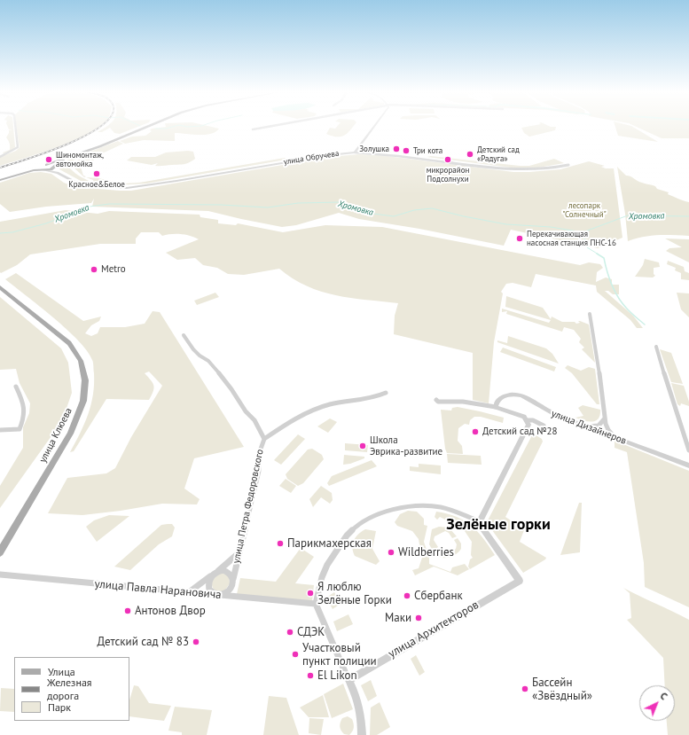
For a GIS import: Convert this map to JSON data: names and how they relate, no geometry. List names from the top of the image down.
{
  "streets": {
    "main road": ["улица Клюева"],
    "street": [
      "улица Обручева",
      "улица Дизайнеров",
      "улица Петра Федоровского",
      "улица Павла Нарановича",
      "улица Архитекторов"
    ]
  },
  "crossings": [
    ["улица Петра Федоровского", "улица Павла Нарановича"]
  ],
  "districts": ["Зелёные горки"],
  "water": ["Хромовка"],
  "parks": ["лесопарк \"Солнечный\""],
  "places": [
    "Золушка",
    "Три кота",
    "Детский сад «Радуга»",
    "Шиномонтаж, автомойка",
    "микрорайон Подсолнухи",
    "Красное&Белое",
    "Перекачивающая насосная станция ПНС-16",
    "Metro",
    "Детский сад №28",
    "Школа Эврика-развитие",
    "Парикмахерская",
    "Wildberries",
    "Я люблю Зелёные Горки",
    "Сбербанк",
    "Антонов Двор",
    "Маки",
    "СДЭК",
    "Детский сад № 83",
    "Участковый пункт полиции",
    "El Likon",
    "Бассейн «Звёздный»"
  ],
  "legend": ["Улица", "Железная дорога", "Парк"],
  "north": "top right"
}
